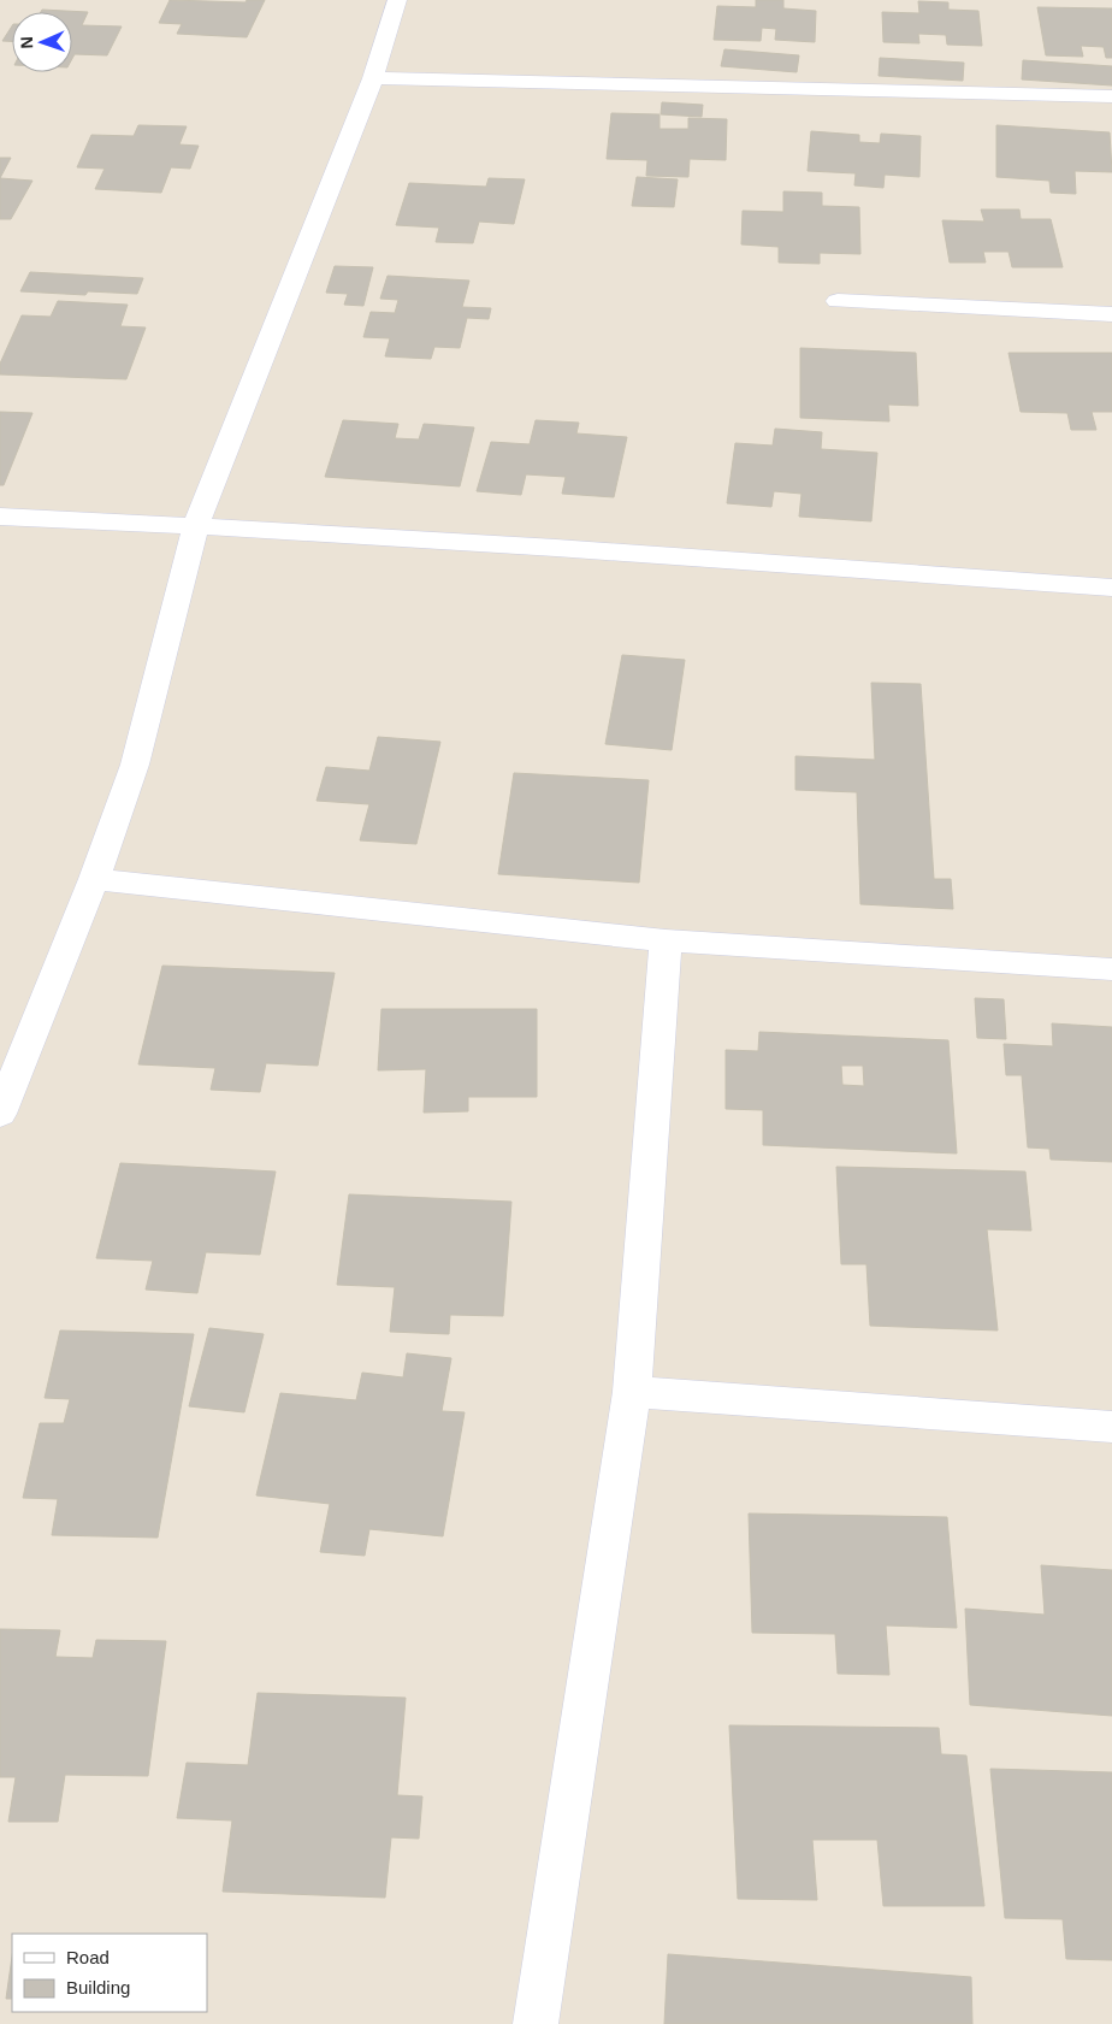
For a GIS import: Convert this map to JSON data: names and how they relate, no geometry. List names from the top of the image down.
{
  "legend": ["Road", "Building"],
  "north": "left"
}
